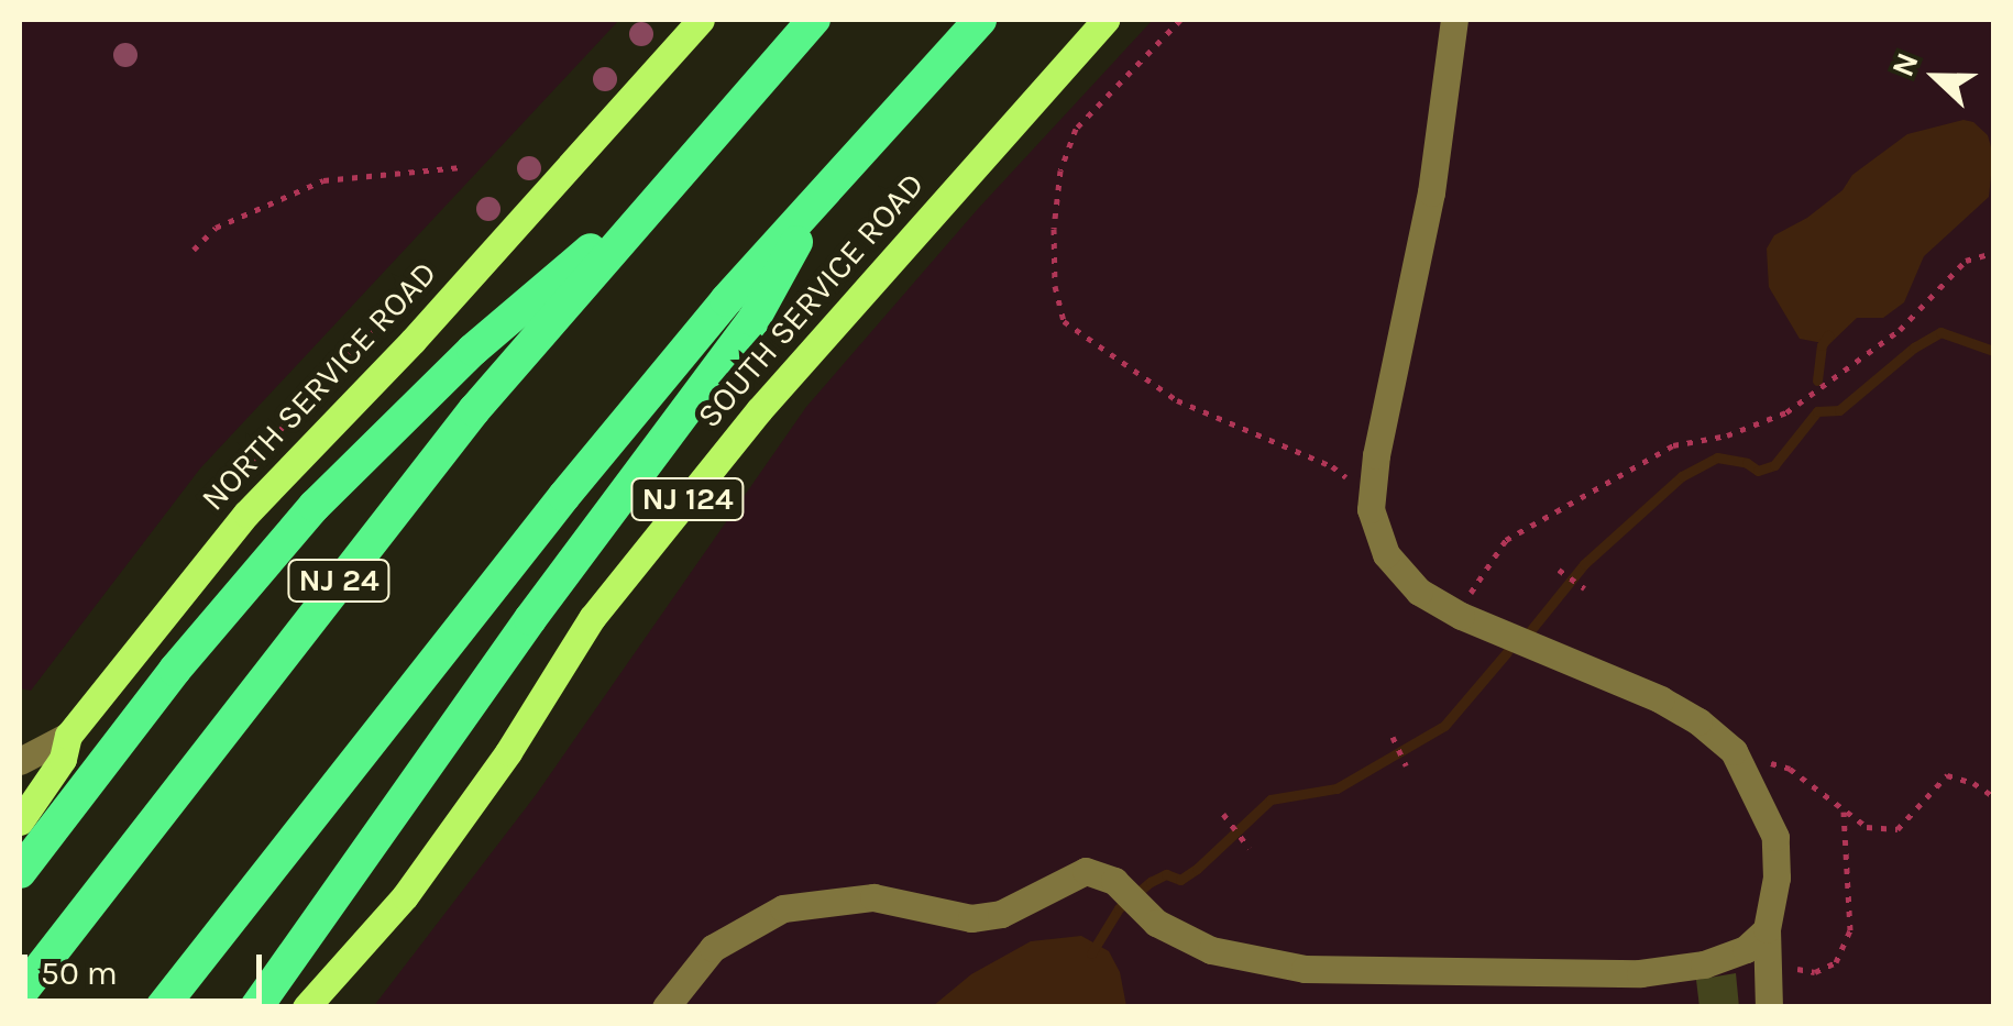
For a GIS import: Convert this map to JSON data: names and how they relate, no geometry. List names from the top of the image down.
{
  "streets": {
    "highway": ["NJ 24"],
    "main road": ["SOUTH SERVICE ROAD", "NORTH SERVICE ROAD", "NJ 124"]
  },
  "scale_bar": "50 m",
  "north": "left"
}
